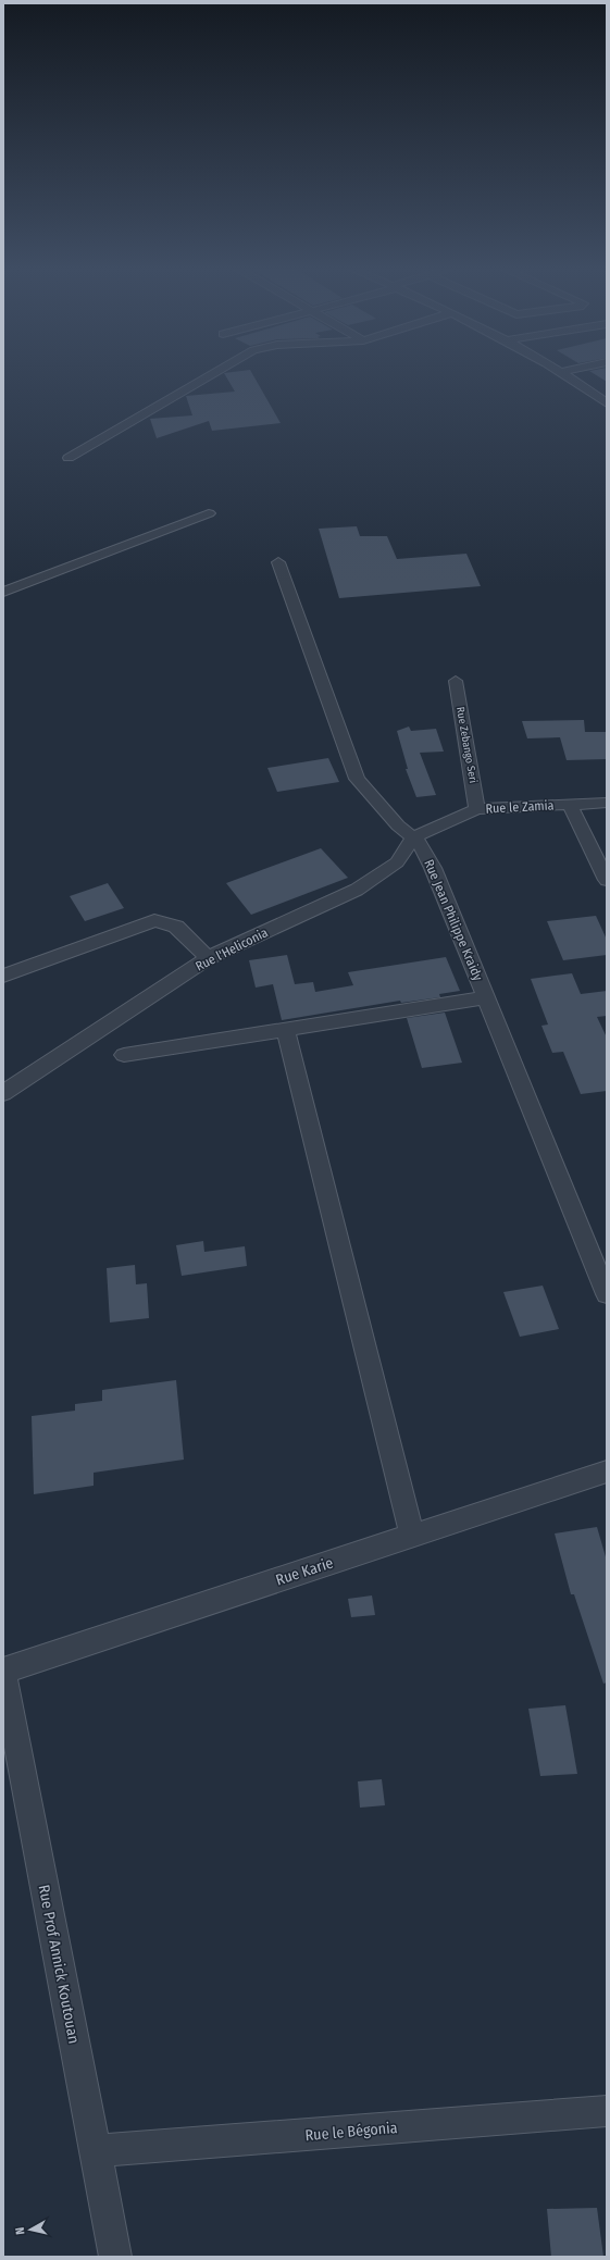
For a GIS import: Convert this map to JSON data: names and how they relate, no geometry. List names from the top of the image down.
{
  "streets": {
    "street": [
      "Rue Zebango Seri",
      "Rue le Zamia",
      "Rue Jean Philippe Kraidy",
      "Rue l'Heliconia",
      "Rue Karie",
      "Rue Prof Annick Koutouan",
      "Rue le Bégonia"
    ]
  },
  "crossings": [
    ["Rue Zebango Seri", "Rue le Zamia"],
    ["Rue le Zamia", "Rue Jean Philippe Kraidy"],
    ["Rue le Zamia", "Rue l'Heliconia"],
    ["Rue Jean Philippe Kraidy", "Rue l'Heliconia"],
    ["Rue Karie", "Rue Prof Annick Koutouan"],
    ["Rue Prof Annick Koutouan", "Rue le Bégonia"]
  ],
  "north": "left"
}
